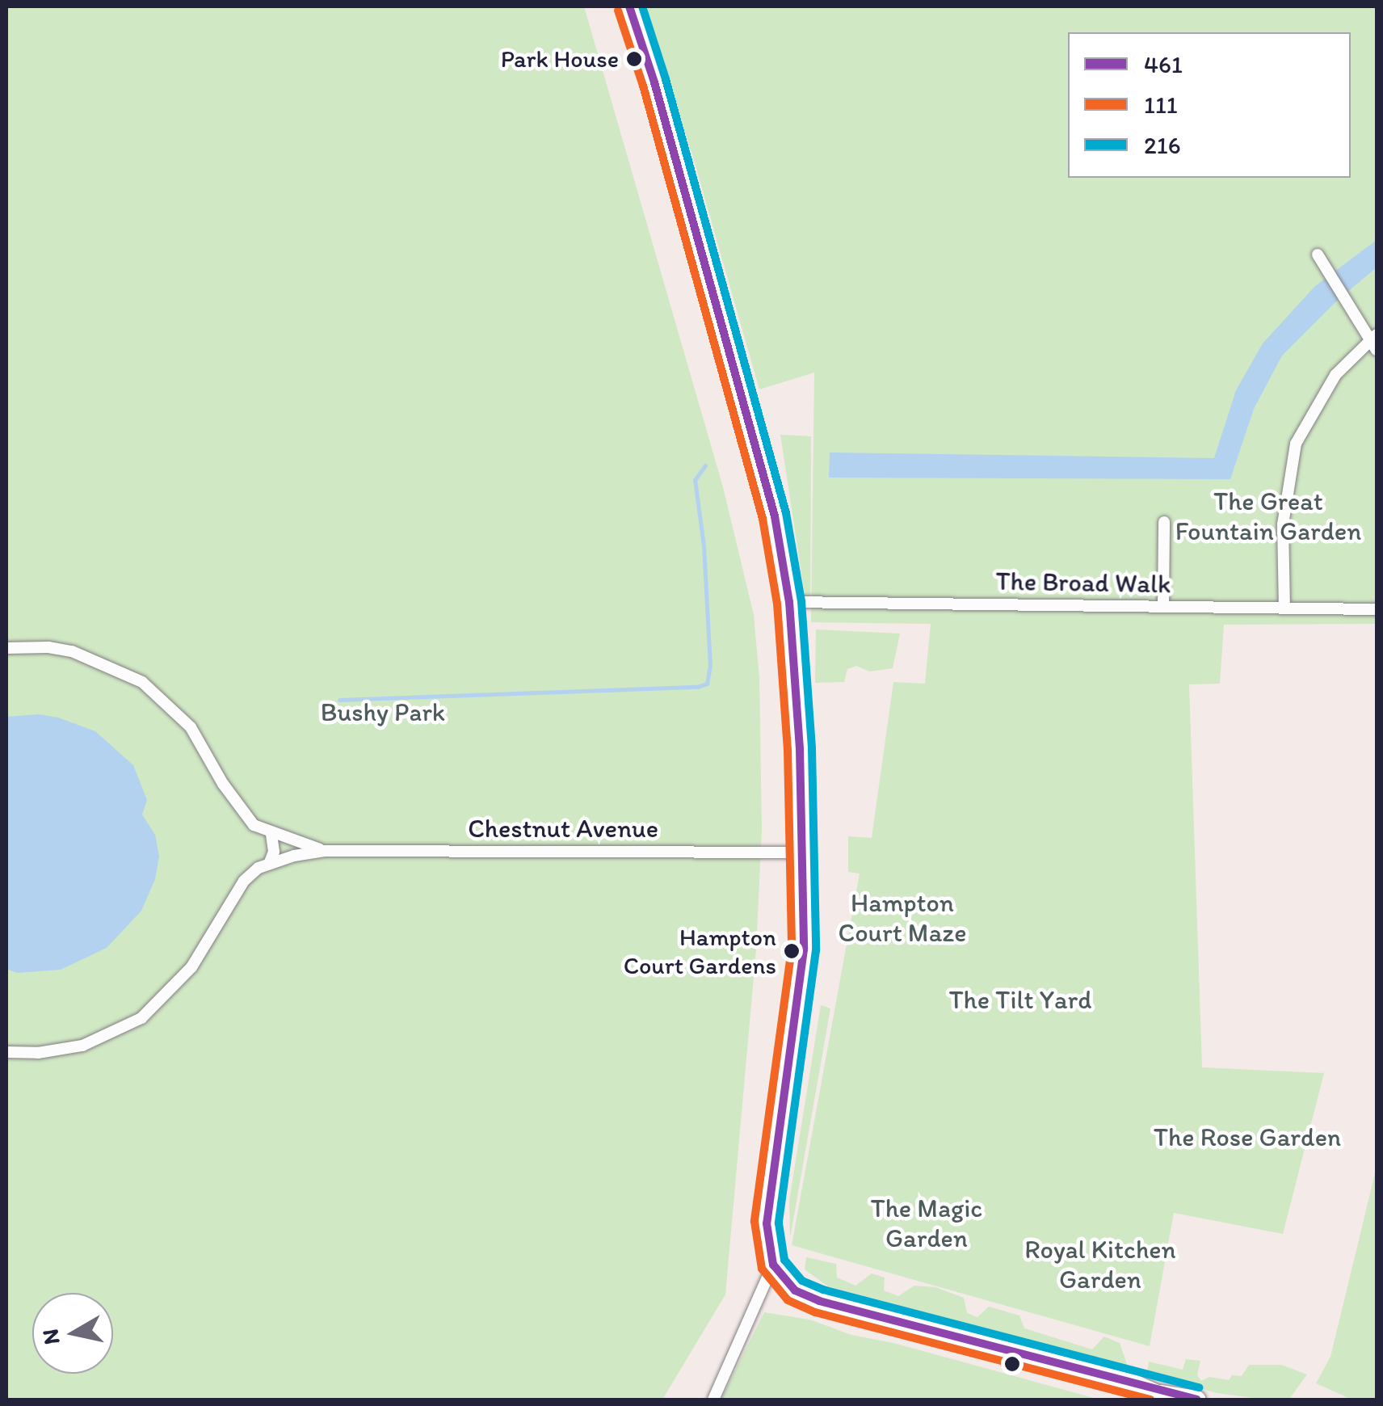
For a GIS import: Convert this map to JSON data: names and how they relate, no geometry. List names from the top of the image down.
{
  "streets": {
    "street": ["The Broad Walk", "Chestnut Avenue"]
  },
  "parks": [
    "The Great Fountain Garden",
    "Bushy Park",
    "Hampton Court Maze",
    "The Tilt Yard",
    "The Rose Garden",
    "The Magic Garden",
    "Royal Kitchen Garden"
  ],
  "places": ["Park House", "Hampton Court Gardens"],
  "lines": ["transit line 461", "transit line 216", "transit line 111"],
  "legend": ["461", "111", "216"],
  "north": "left"
}
